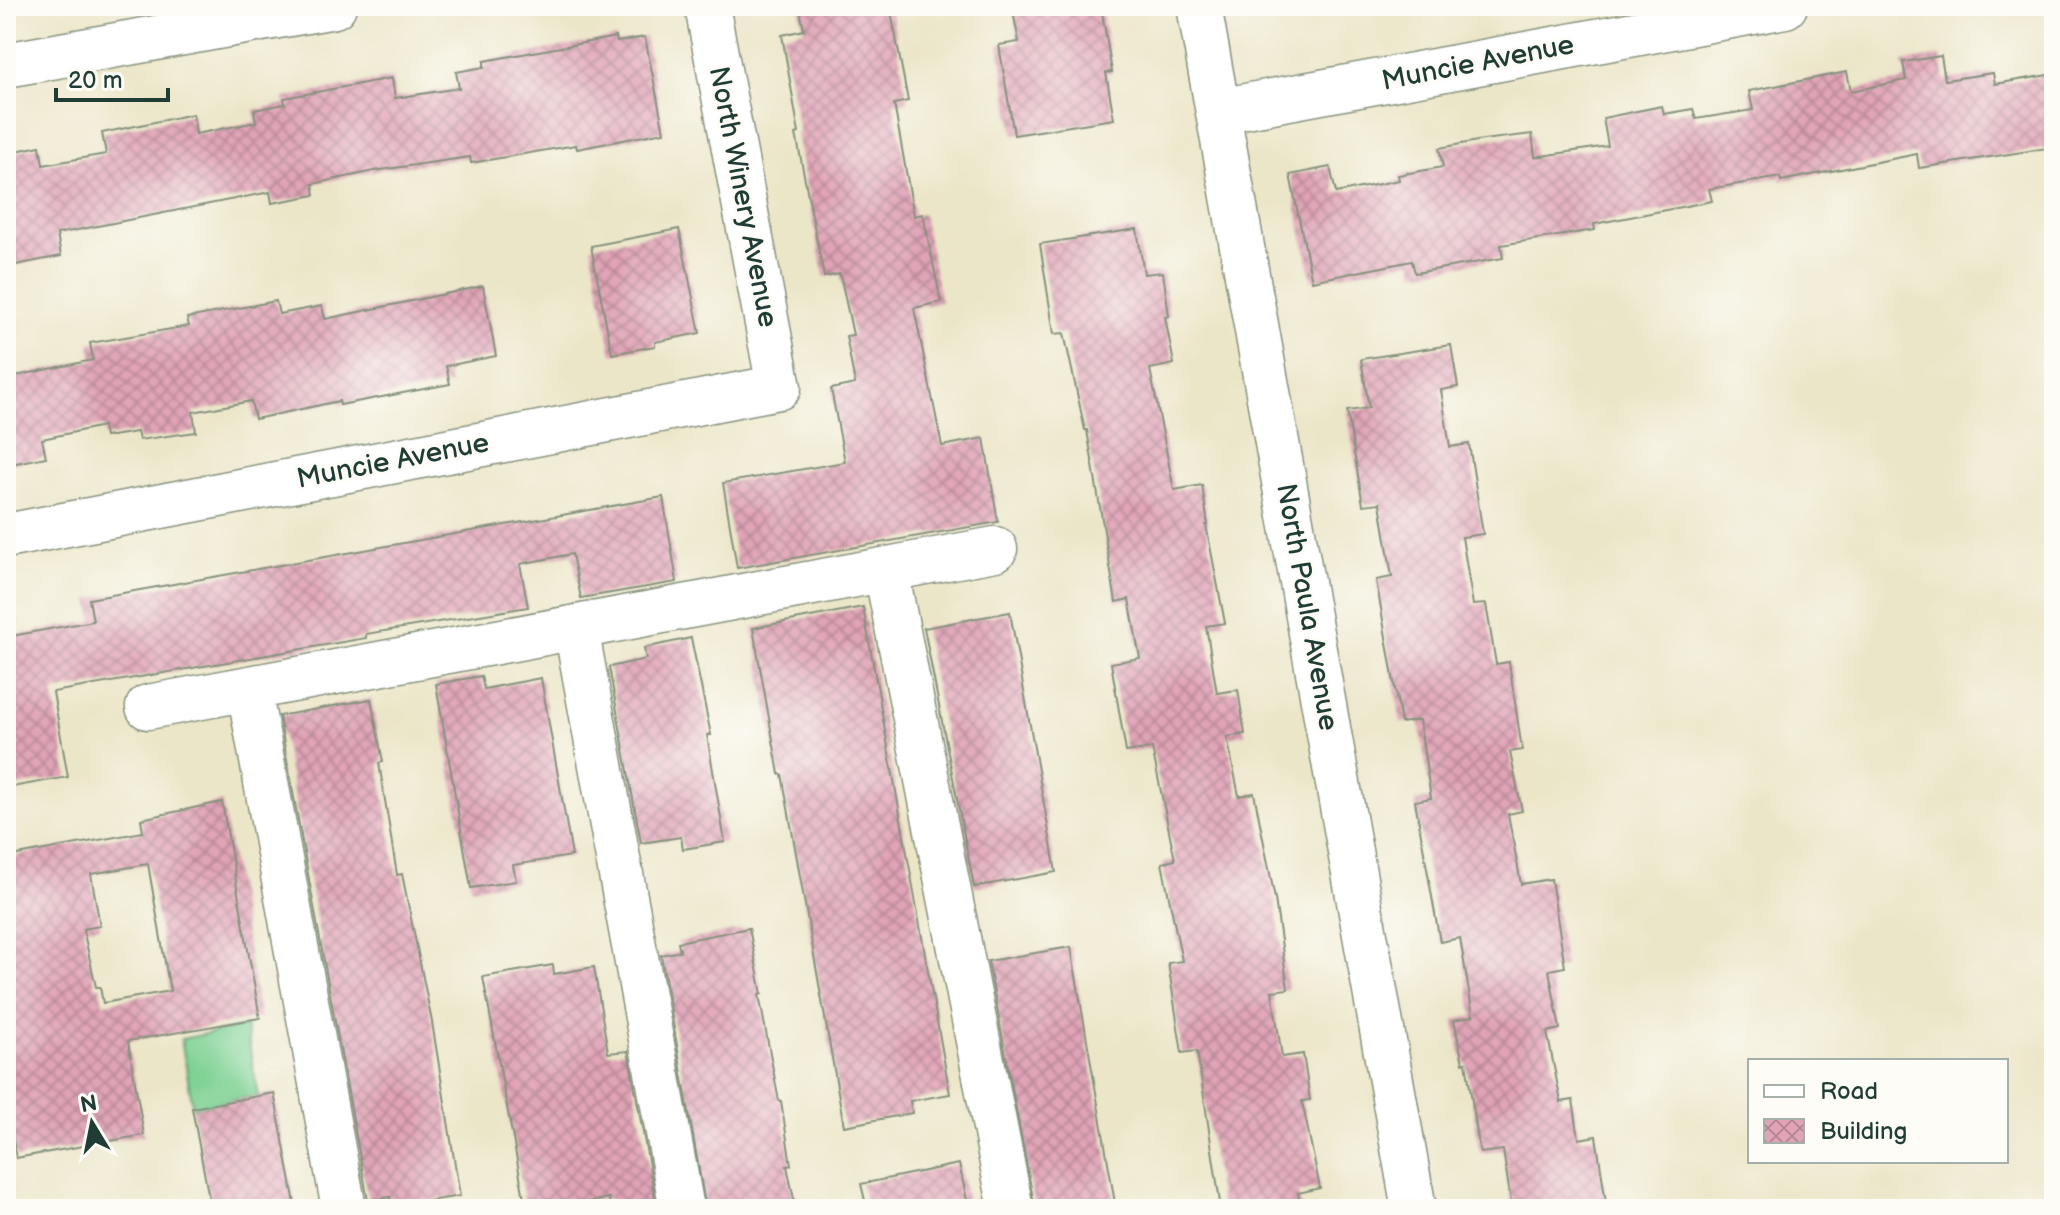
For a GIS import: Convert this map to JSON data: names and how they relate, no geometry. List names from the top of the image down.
{
  "streets": {
    "street": ["Muncie Avenue", "North Winery Avenue", "North Paula Avenue"]
  },
  "crossings": [
    ["Muncie Avenue", "North Winery Avenue"],
    ["Muncie Avenue", "North Paula Avenue"]
  ],
  "legend": ["Road", "Building"],
  "scale_bar": "20 m",
  "north": "top"
}
